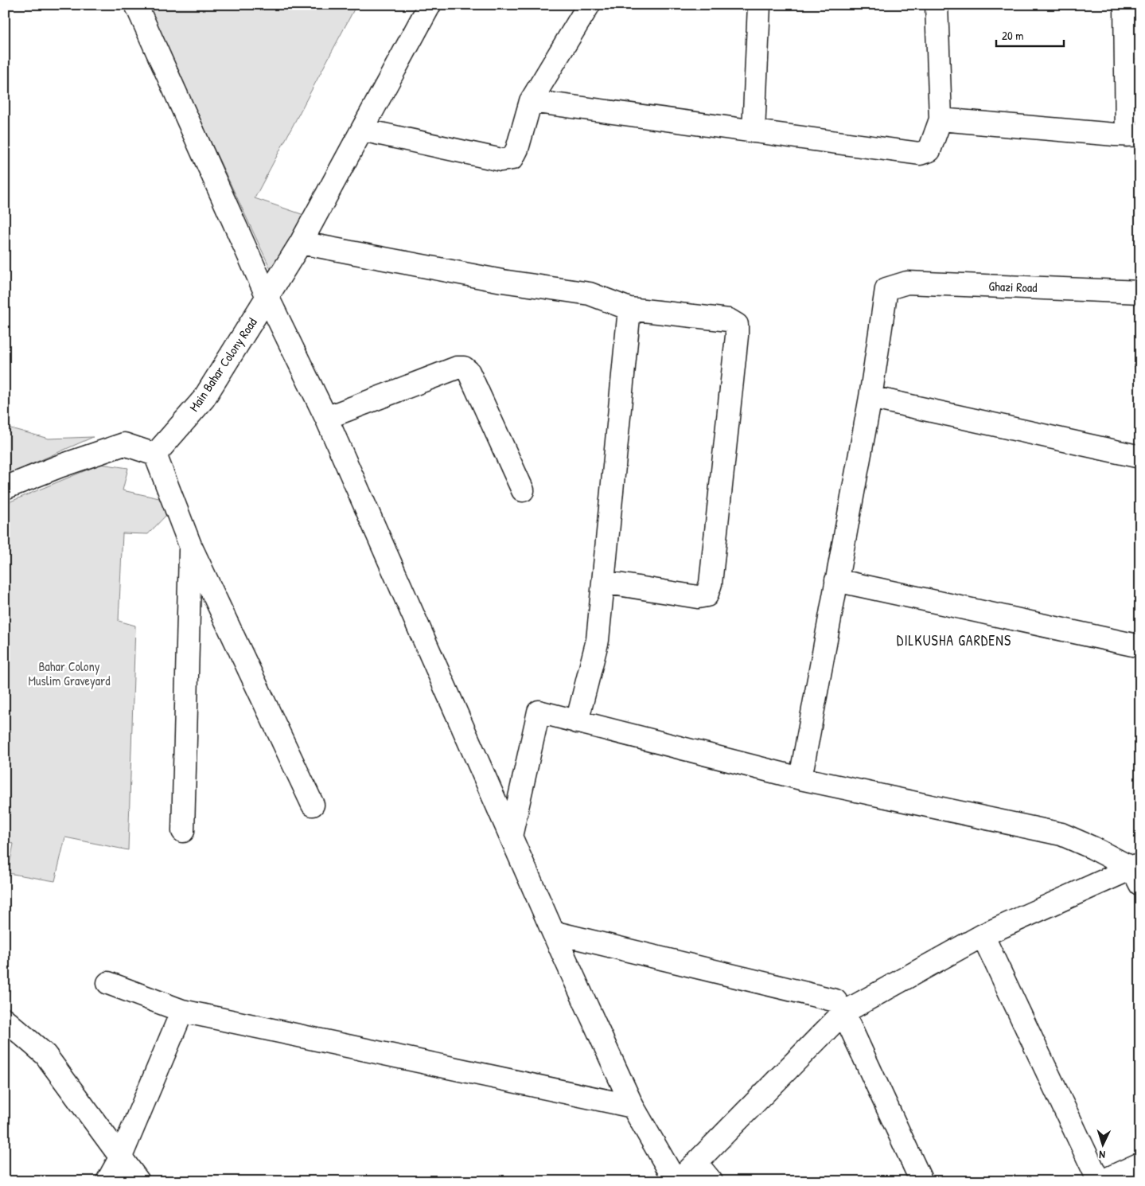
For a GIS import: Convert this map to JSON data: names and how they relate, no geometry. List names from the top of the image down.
{
  "streets": {
    "street": ["Ghazi Road", "Main Bahar Colony Road"]
  },
  "districts": ["DILKUSHA GARDENS"],
  "parks": ["Bahar Colony Muslim Graveyard"],
  "scale_bar": "20 m",
  "north": "bottom"
}
